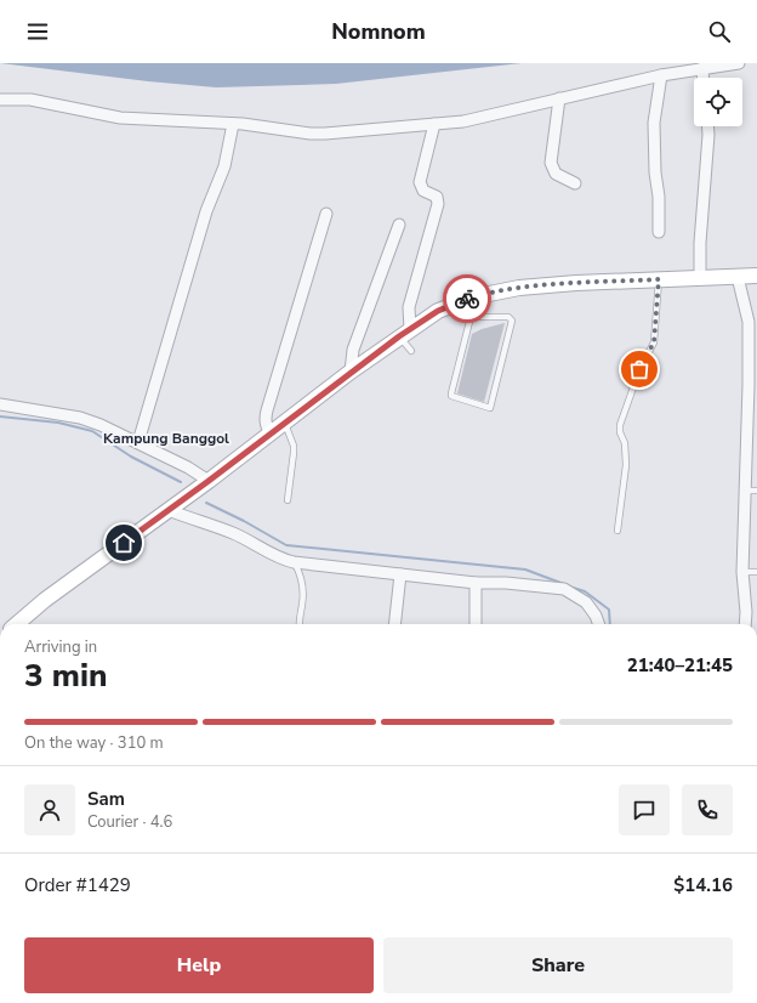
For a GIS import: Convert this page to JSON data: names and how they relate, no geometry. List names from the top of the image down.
{
  "districts": ["Kampung Banggol"],
  "page": {
    "header": "Nomnom",
    "heading": ["3 min", "Arriving in", "21:40–21:45"],
    "panel": [
      "Sam",
      "Courier · 4.6",
      "Order #1429",
      "$14.16"
    ],
    "bar": "On the way · 310 m",
    "buttons": ["Help", "Share"]
  }
}
